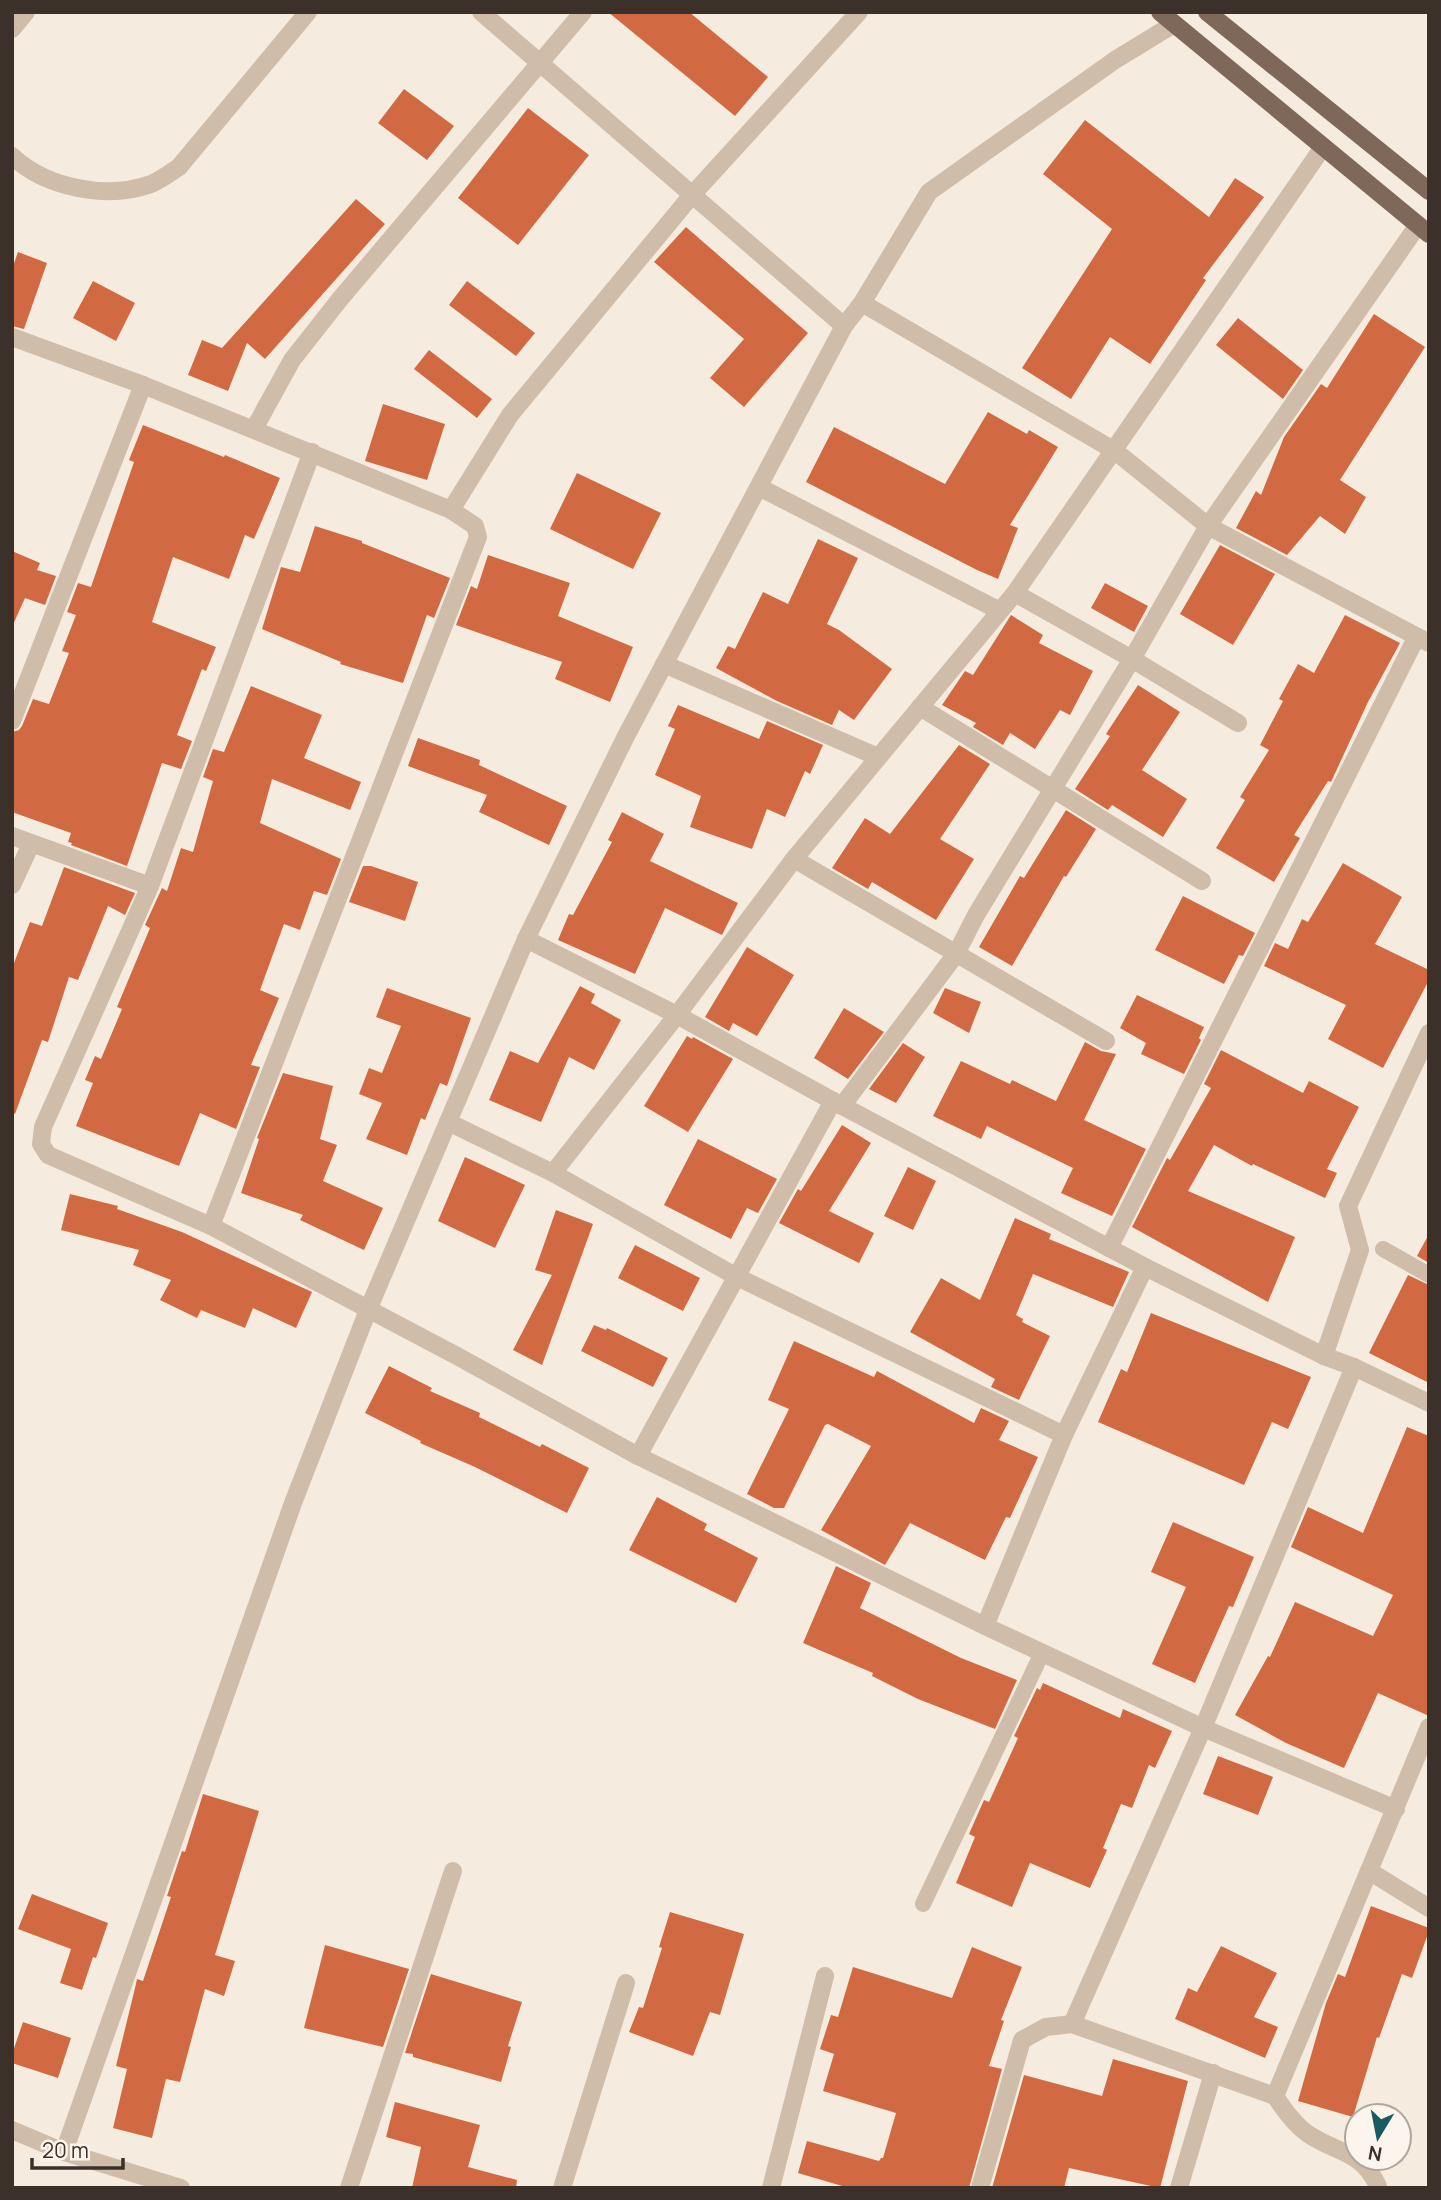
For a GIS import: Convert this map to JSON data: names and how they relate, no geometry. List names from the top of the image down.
{
  "scale_bar": "20 m",
  "north": "bottom"
}
